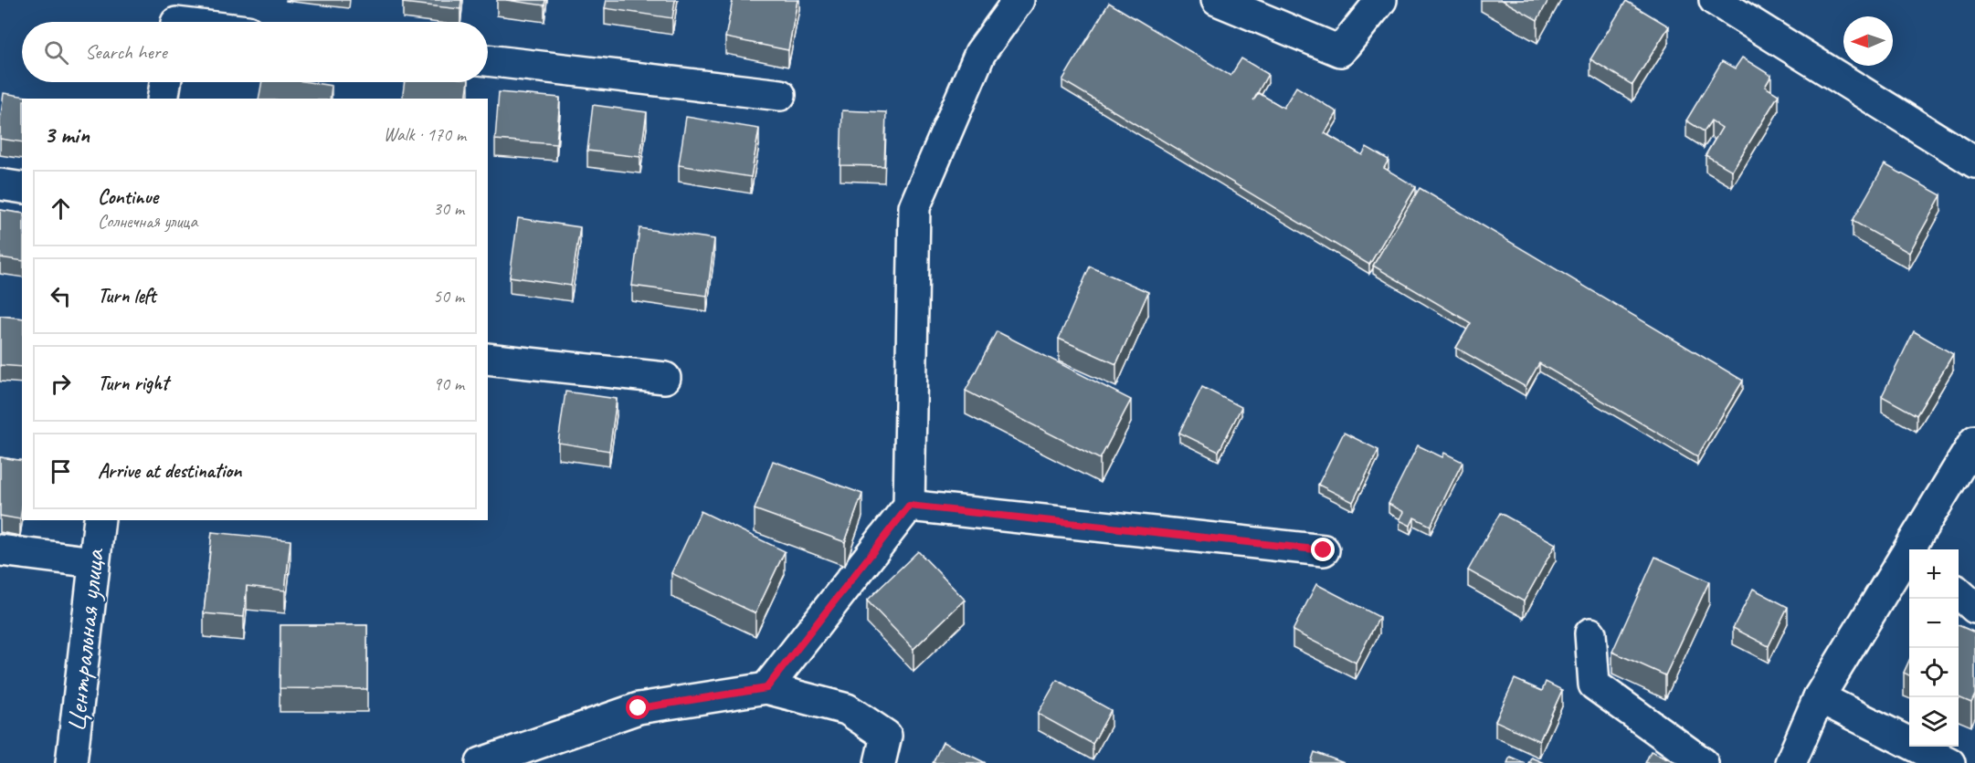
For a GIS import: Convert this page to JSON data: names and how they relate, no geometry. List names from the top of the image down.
{
  "streets": {
    "street": ["Центральная улица"]
  },
  "north": "left",
  "page": {
    "search": "Search here",
    "heading": ["3 min", "Walk · 170 m"],
    "list": [
      ["Continue", "Солнечная улица", "30 m"],
      ["Turn left", "50 m"],
      ["Turn right", "90 m"],
      "Arrive at destination"
    ],
    "map_buttons": ["+", "−"]
  }
}
